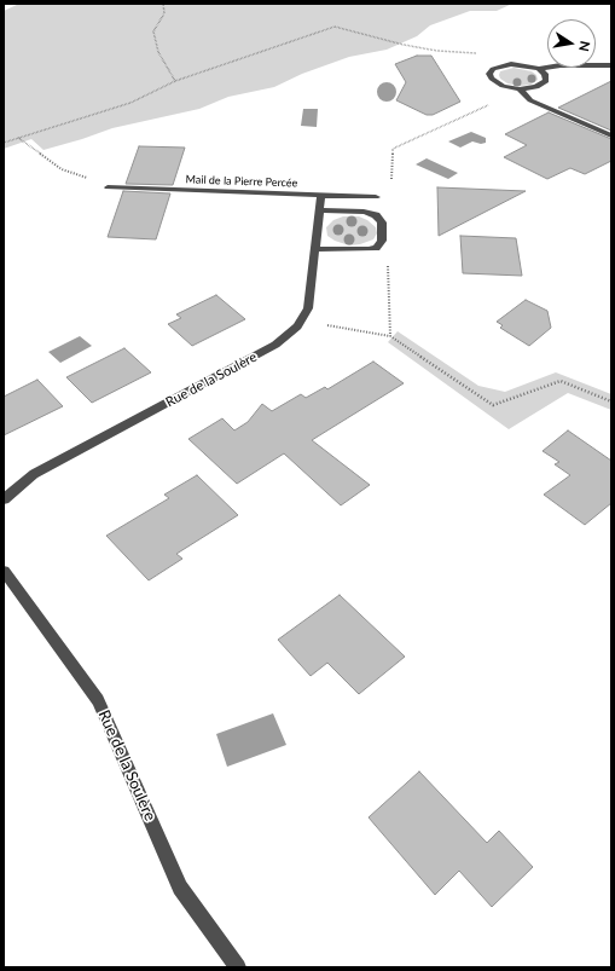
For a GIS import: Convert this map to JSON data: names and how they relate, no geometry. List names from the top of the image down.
{
  "streets": {
    "street": ["Mail de la Pierre Percée", "Rue de la Soulère"]
  },
  "crossings": [
    ["Mail de la Pierre Percée", "Rue de la Soulère"]
  ],
  "north": "right"
}
